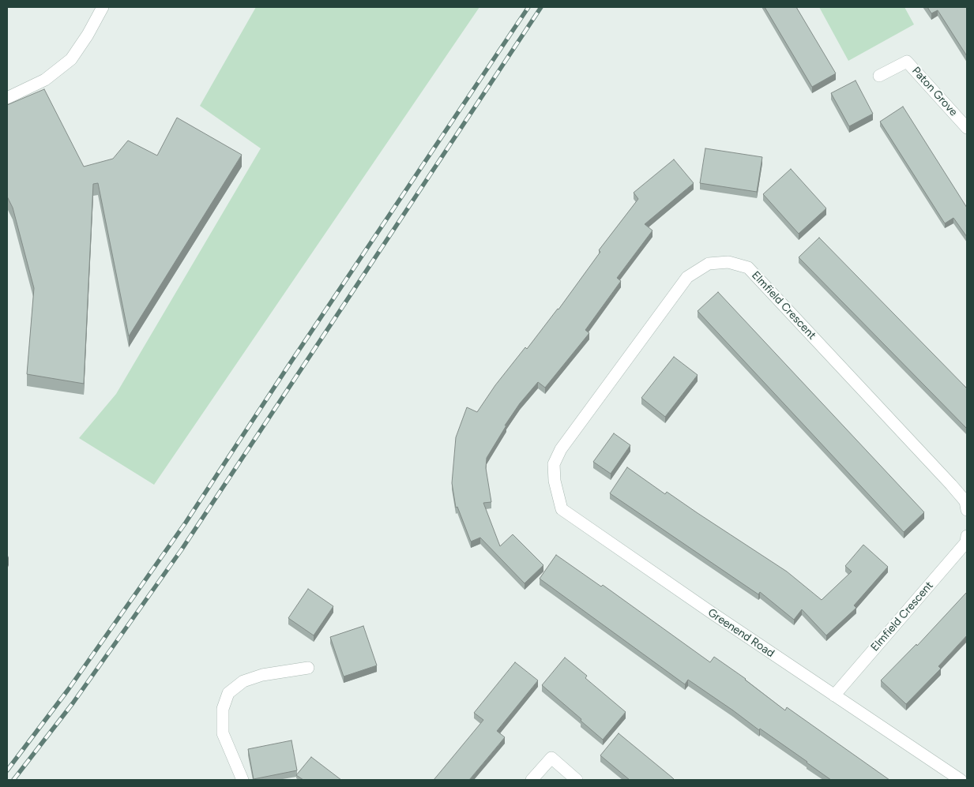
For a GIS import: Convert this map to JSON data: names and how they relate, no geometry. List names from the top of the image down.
{
  "streets": {
    "street": ["Paton Grove", "Elmfield Crescent", "Greenend Road"]
  },
  "crossings": [
    ["Elmfield Crescent", "Greenend Road"]
  ]
}
